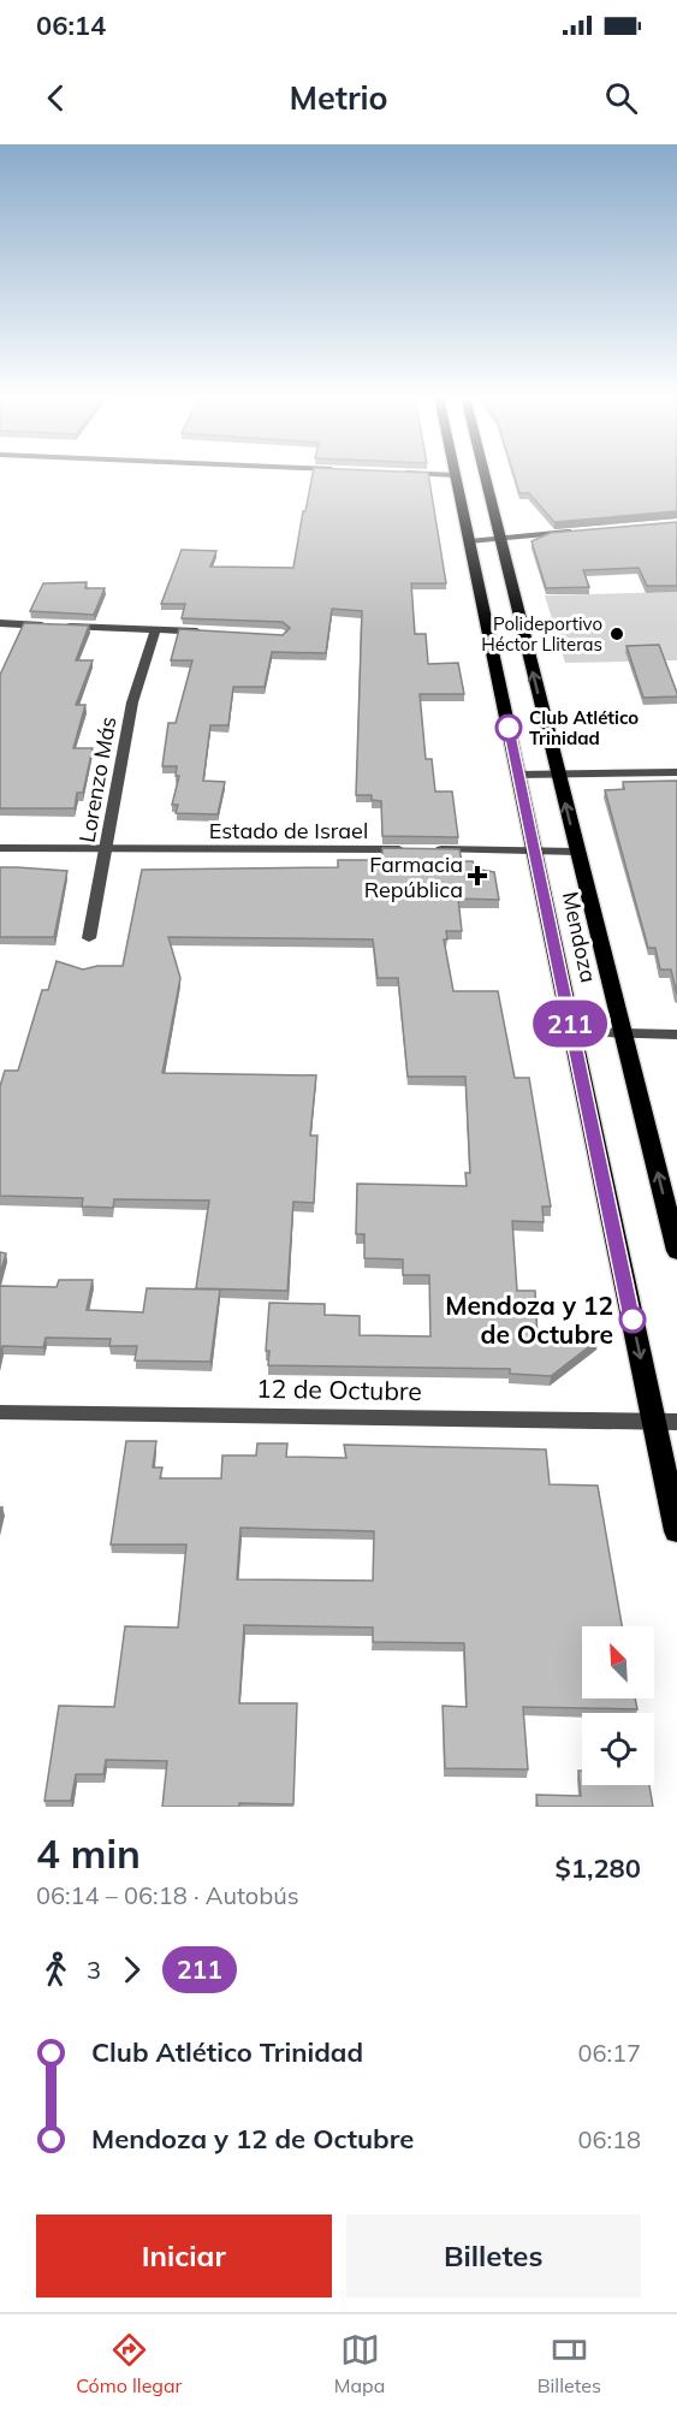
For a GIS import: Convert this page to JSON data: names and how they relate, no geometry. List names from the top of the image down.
{
  "streets": {
    "main road": ["Mendoza"],
    "street": ["Lorenzo Más", "Estado de Israel", "12 de Octubre"]
  },
  "crossings": [
    ["Lorenzo Más", "Estado de Israel"],
    ["Mendoza", "12 de Octubre"]
  ],
  "places": {
    "other": ["Polideportivo Héctor Lliteras", "Club Atlético Trinidad", "Mendoza y 12 de Octubre"],
    "health": ["Farmacia República"]
  },
  "lines": ["bus line 211"],
  "north": "top left",
  "page": {
    "status": "06:14",
    "header": "Metrio",
    "on_map": "211",
    "heading": ["4 min", "06:14 – 06:18 · Autobús", "$1,280"],
    "legs": ["3", "211"],
    "list": [
      {
        "name": "Club Atlético Trinidad",
        "value": "06:17"
      },
      {
        "name": "Mendoza y 12 de Octubre",
        "value": "06:18"
      }
    ],
    "buttons": ["Iniciar", "Billetes"],
    "tabs": ["Cómo llegar", "Mapa", "Billetes"]
  }
}
